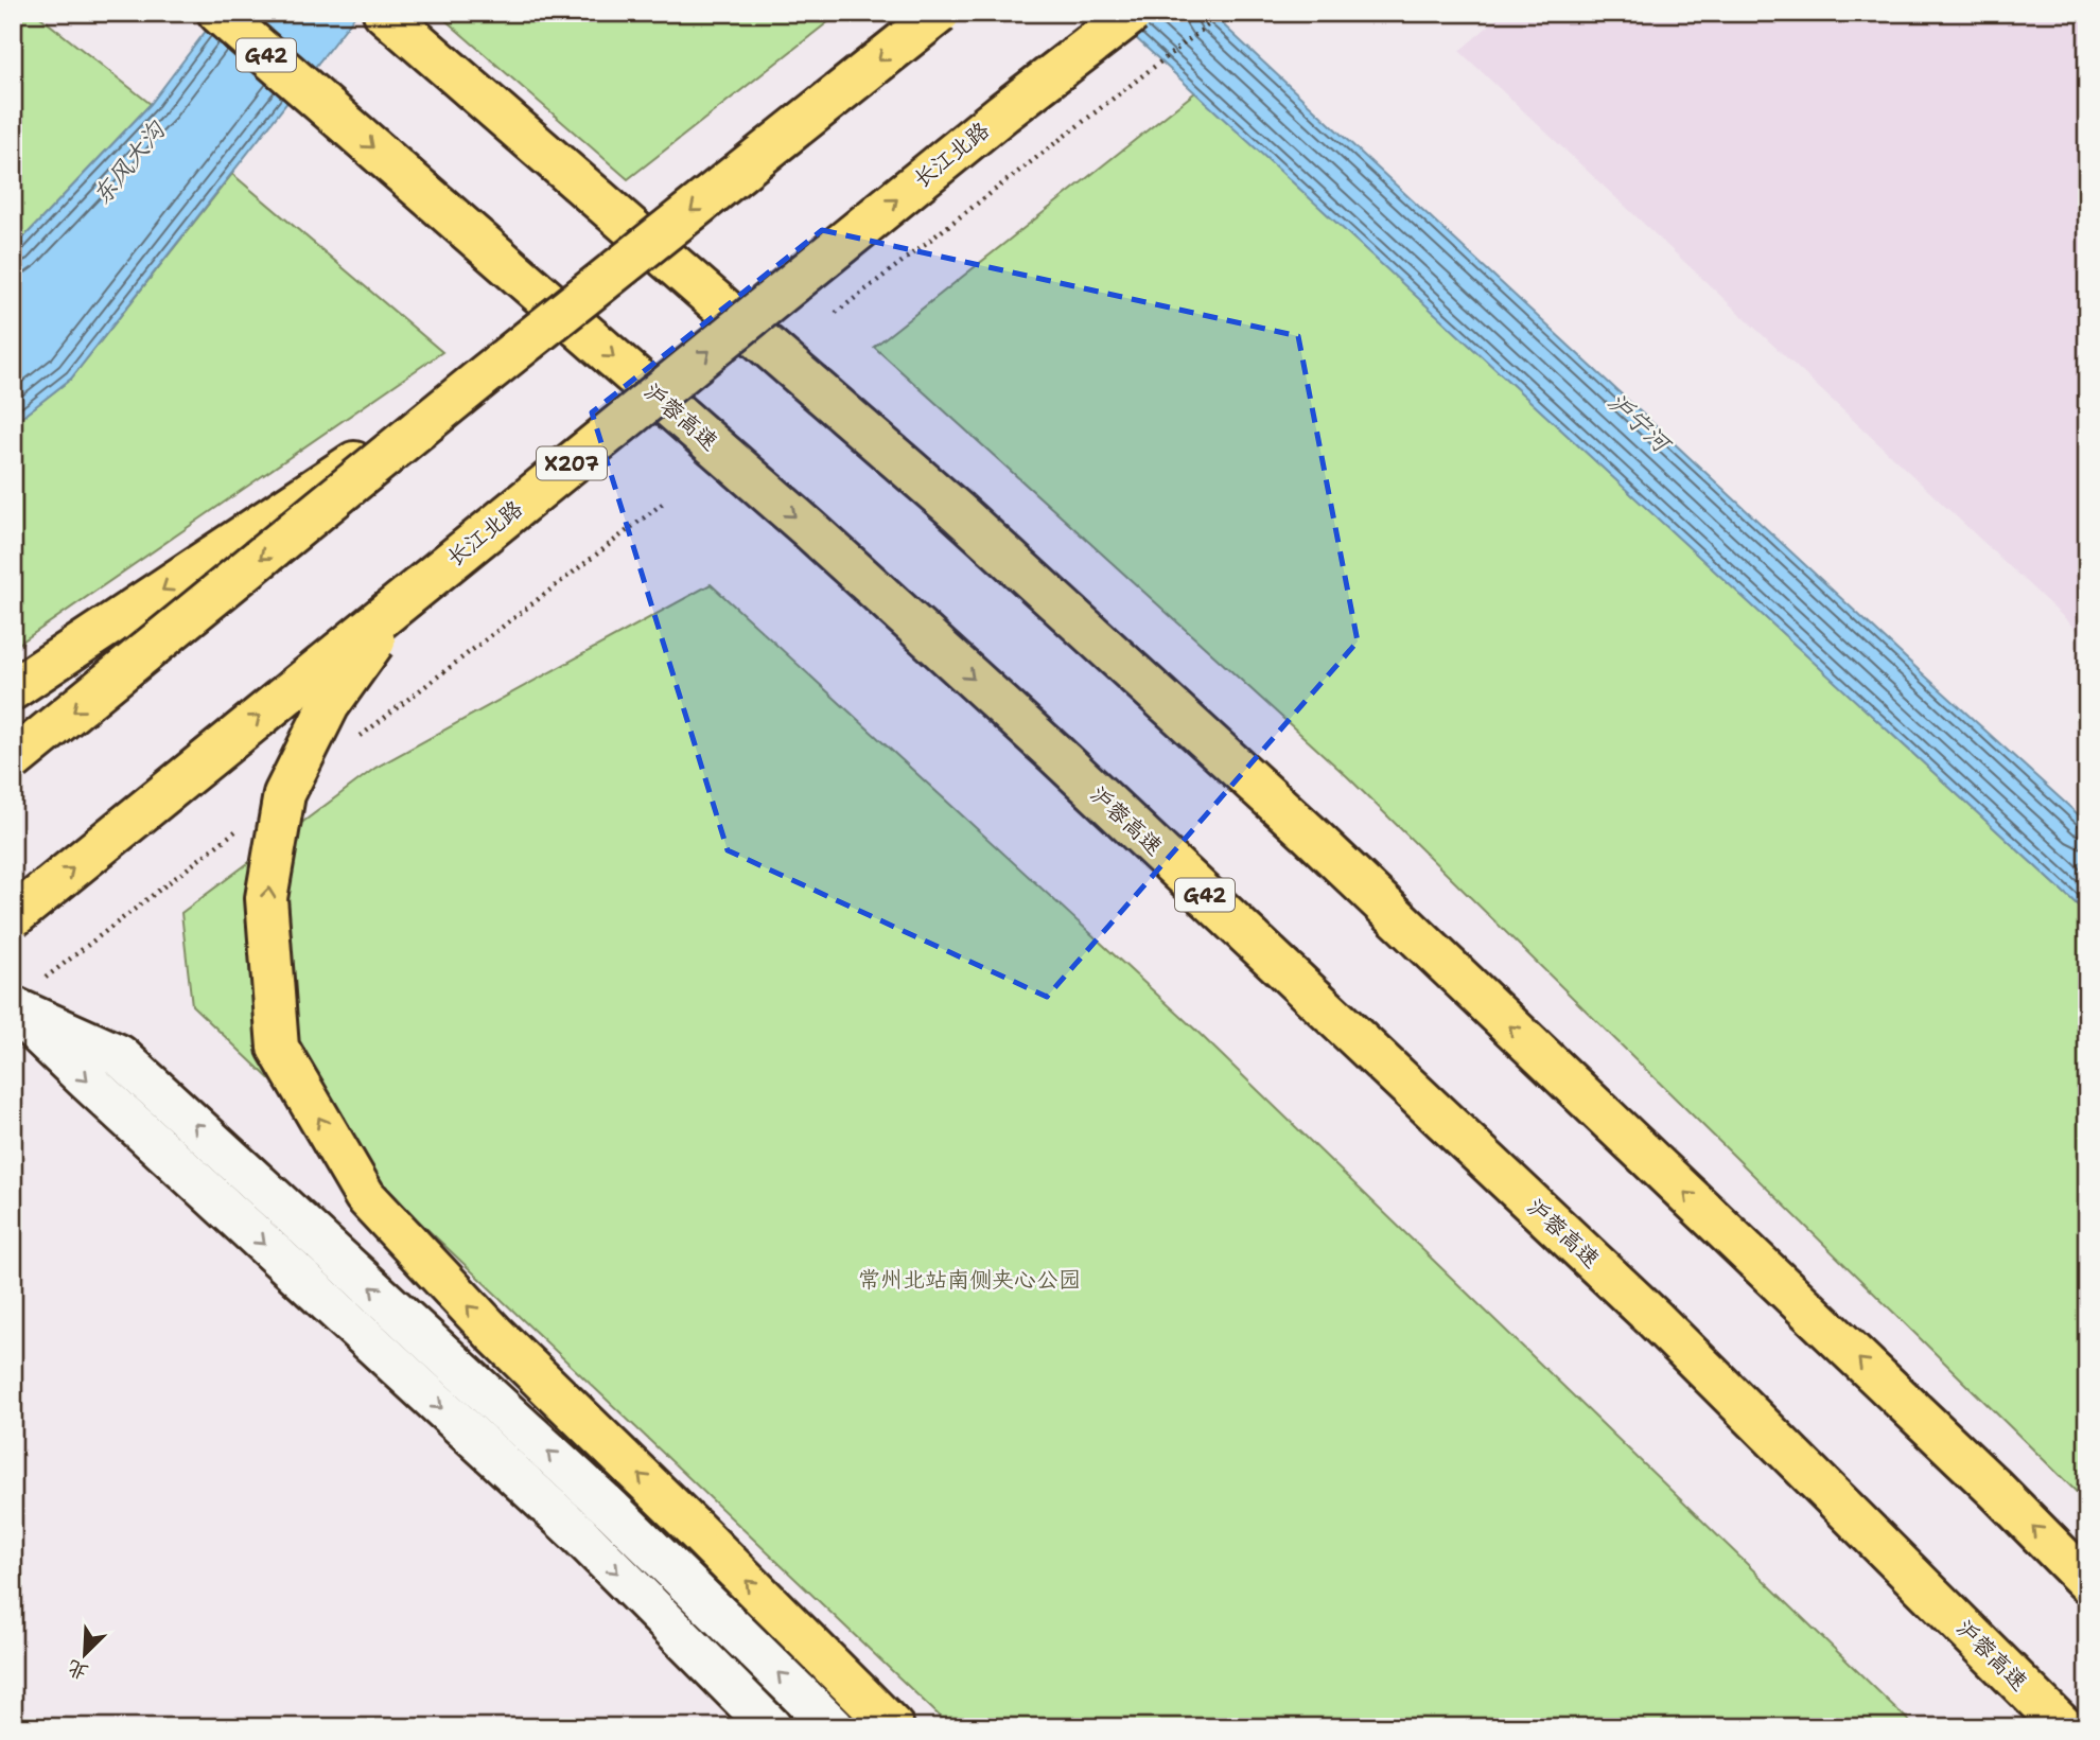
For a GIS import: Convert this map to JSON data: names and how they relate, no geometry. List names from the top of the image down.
{
  "streets": {
    "main road": [
      "G42",
      "长江北路",
      "沪蓉高速",
      "X207"
    ]
  },
  "water": ["东风大沟", "沪宁河"],
  "parks": ["常州北站南侧夹心公园"],
  "north": "bottom left"
}
